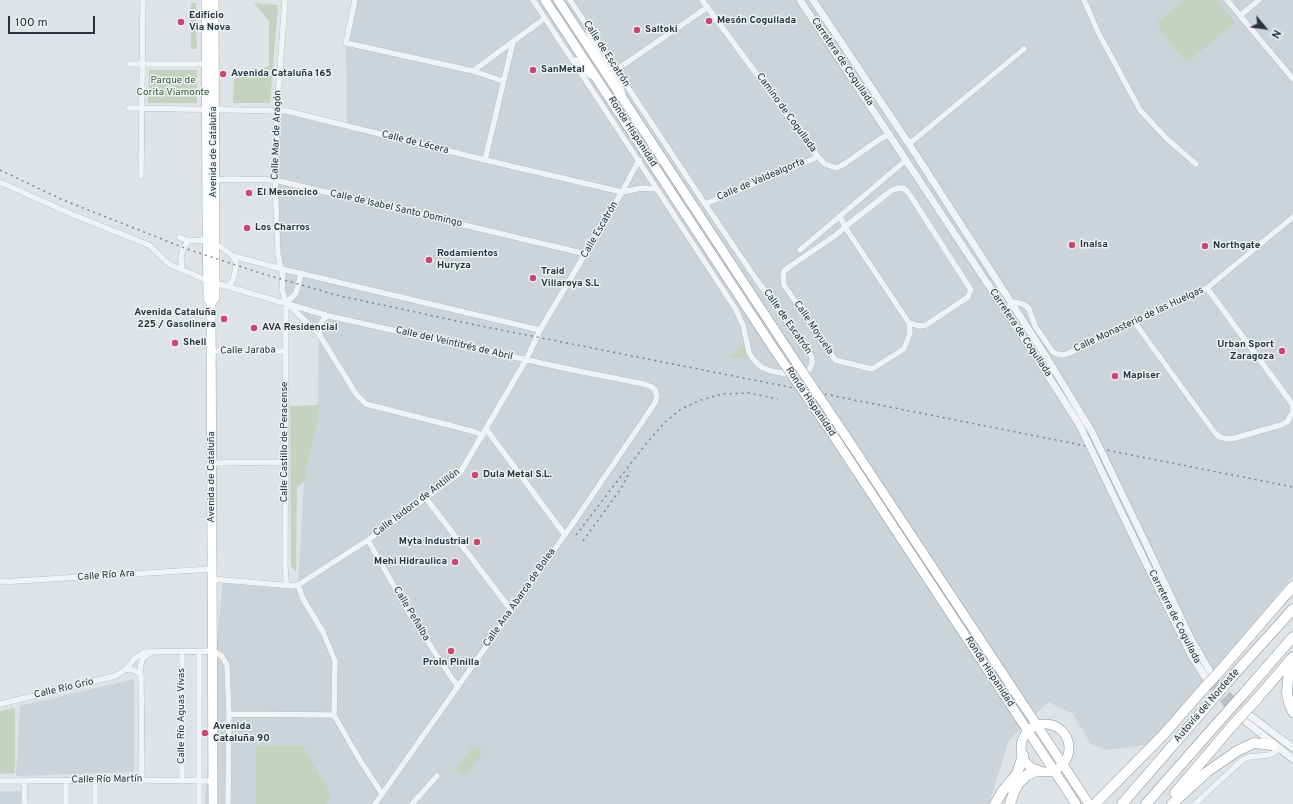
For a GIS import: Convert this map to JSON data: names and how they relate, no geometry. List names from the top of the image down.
{
  "streets": {
    "highway": ["Autovía del Nordeste"],
    "main road": ["Ronda Hispanidad", "Avenida de Cataluña"],
    "street": [
      "Calle de Escatrón",
      "Carretera de Cogullada",
      "Camino de Cogullada",
      "Calle Mar de Aragón",
      "Calle de Lécera",
      "Calle de Valdealgorfa",
      "Calle de Isabel Santo Domingo",
      "Calle Escatrón",
      "Calle Monasterio de las Huelgas",
      "Calle Moyuela",
      "Calle del Veintitrés de Abril",
      "Calle Jaraba",
      "Calle Castillo de Peracense",
      "Calle Isidoro de Antillón",
      "Calle Río Ara",
      "Calle Ana Abarca de Bolea",
      "Calle Peñalba",
      "Calle Río Grío",
      "Calle Río Aguas Vivas",
      "Calle Río Martín"
    ]
  },
  "crossings": [
    ["Calle de Escatrón", "Ronda Hispanidad"],
    ["Calle de Escatrón", "Calle de Valdealgorfa"],
    ["Calle de Escatrón", "Calle Escatrón"],
    ["Carretera de Cogullada", "Camino de Cogullada"],
    ["Carretera de Cogullada", "Calle Monasterio de las Huelgas"],
    ["Camino de Cogullada", "Calle de Valdealgorfa"],
    ["Calle Mar de Aragón", "Calle de Lécera"],
    ["Calle Mar de Aragón", "Calle de Isabel Santo Domingo"],
    ["Calle de Lécera", "Avenida de Cataluña"],
    ["Calle de Lécera", "Calle Escatrón"],
    ["Avenida de Cataluña", "Calle de Isabel Santo Domingo"],
    ["Avenida de Cataluña", "Calle del Veintitrés de Abril"],
    ["Avenida de Cataluña", "Calle Jaraba"],
    ["Avenida de Cataluña", "Calle Río Ara"],
    ["Avenida de Cataluña", "Calle Río Grío"],
    ["Avenida de Cataluña", "Calle Río Martín"],
    ["Calle de Isabel Santo Domingo", "Calle Escatrón"],
    ["Calle Escatrón", "Calle Isidoro de Antillón"],
    ["Calle del Veintitrés de Abril", "Calle Castillo de Peracense"],
    ["Calle del Veintitrés de Abril", "Calle Isidoro de Antillón"],
    ["Calle del Veintitrés de Abril", "Calle Ana Abarca de Bolea"],
    ["Calle Jaraba", "Calle Castillo de Peracense"],
    ["Calle Isidoro de Antillón", "Calle Peñalba"],
    ["Calle Ana Abarca de Bolea", "Calle Peñalba"],
    ["Calle Río Grío", "Calle Río Aguas Vivas"],
    ["Calle Río Aguas Vivas", "Calle Río Martín"]
  ],
  "parks": ["Parque de Corita Viamonte"],
  "places": [
    "Mesón Cogullada",
    "Edificio Via Nova",
    "Saltoki",
    "SanMetal",
    "Avenida Cataluña 165",
    "El Mesoncico",
    "Los Charros",
    "Inalsa",
    "Northgate",
    "Rodamientos Huryza",
    "Traid Villaroya S.L",
    "Avenida Cataluña 225 / Gasolinera",
    "AVA Residencial",
    "Shell",
    "Urban Sport Zaragoza",
    "Mapiser",
    "Dula Metal S.L.",
    "Myta Industrial",
    "Mehi Hidraulica",
    "Proin Pinilla",
    "Avenida Cataluña 90"
  ],
  "scale_bar": "100 m",
  "north": "bottom right"
}
